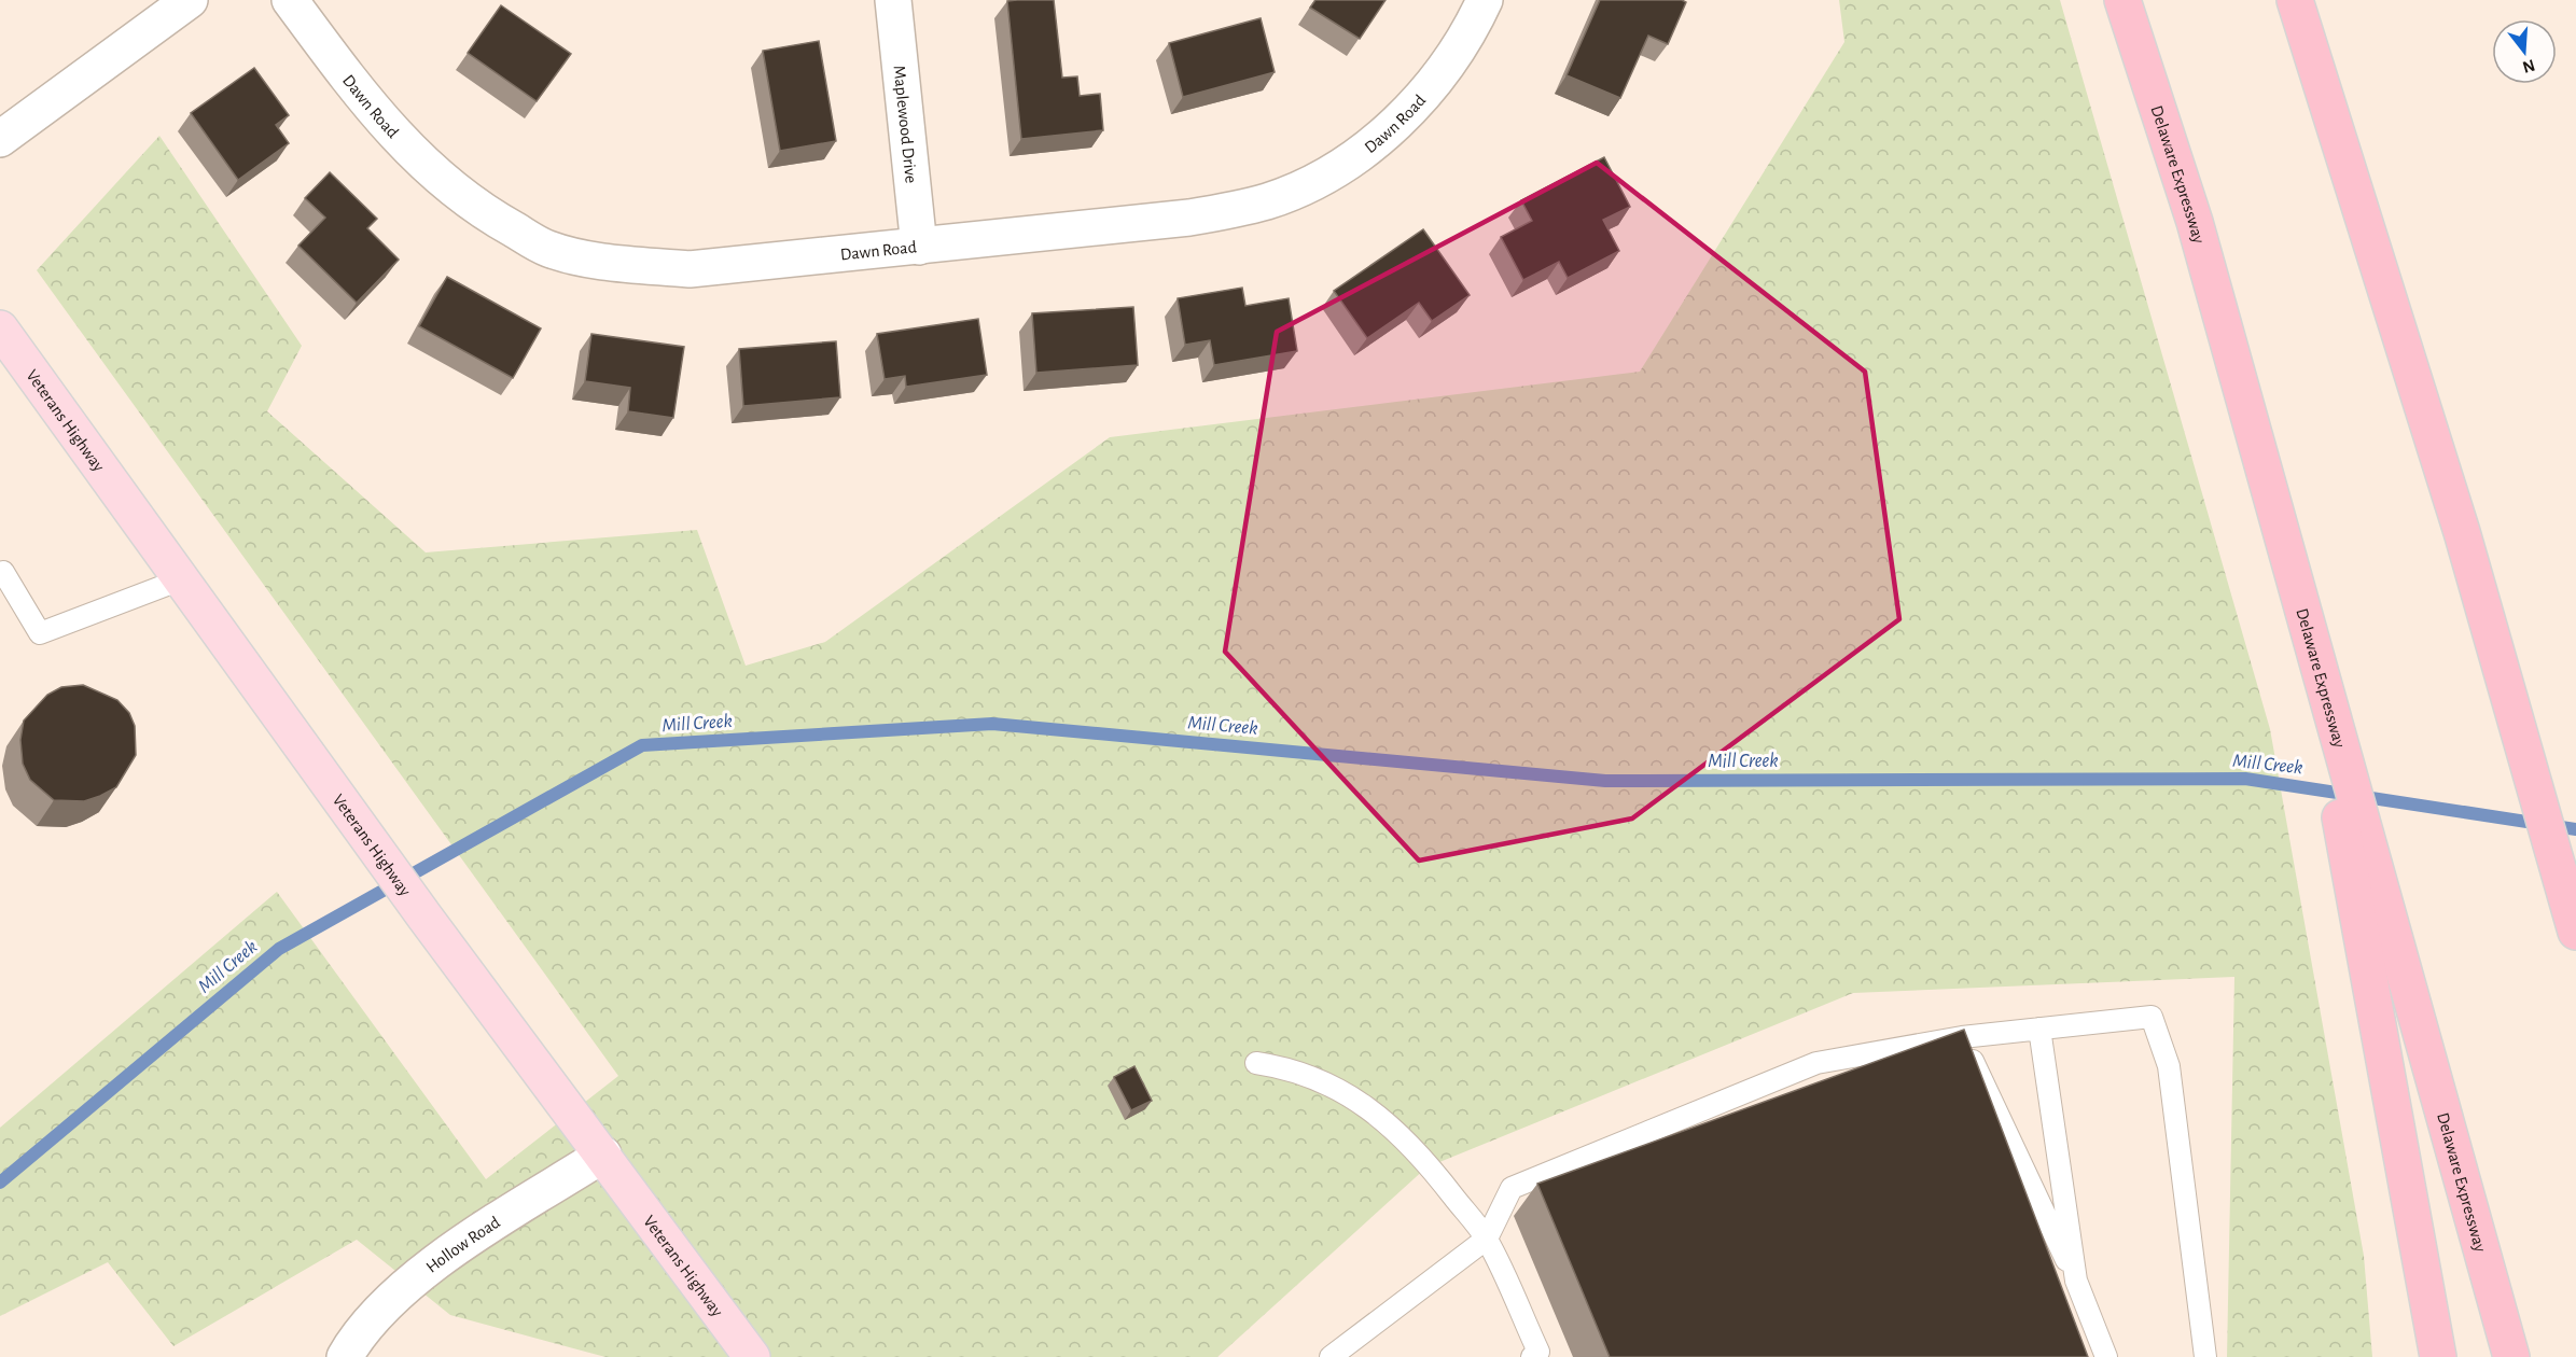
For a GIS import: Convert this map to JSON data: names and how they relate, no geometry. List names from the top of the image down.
{
  "streets": {
    "highway": ["Delaware Expressway"],
    "main road": ["Veterans Highway"],
    "street": ["Dawn Road", "Maplewood Drive", "Hollow Road"]
  },
  "crossings": [
    ["Dawn Road", "Maplewood Drive"],
    ["Veterans Highway", "Hollow Road"]
  ],
  "water": ["Mill Creek"],
  "north": "bottom"
}
